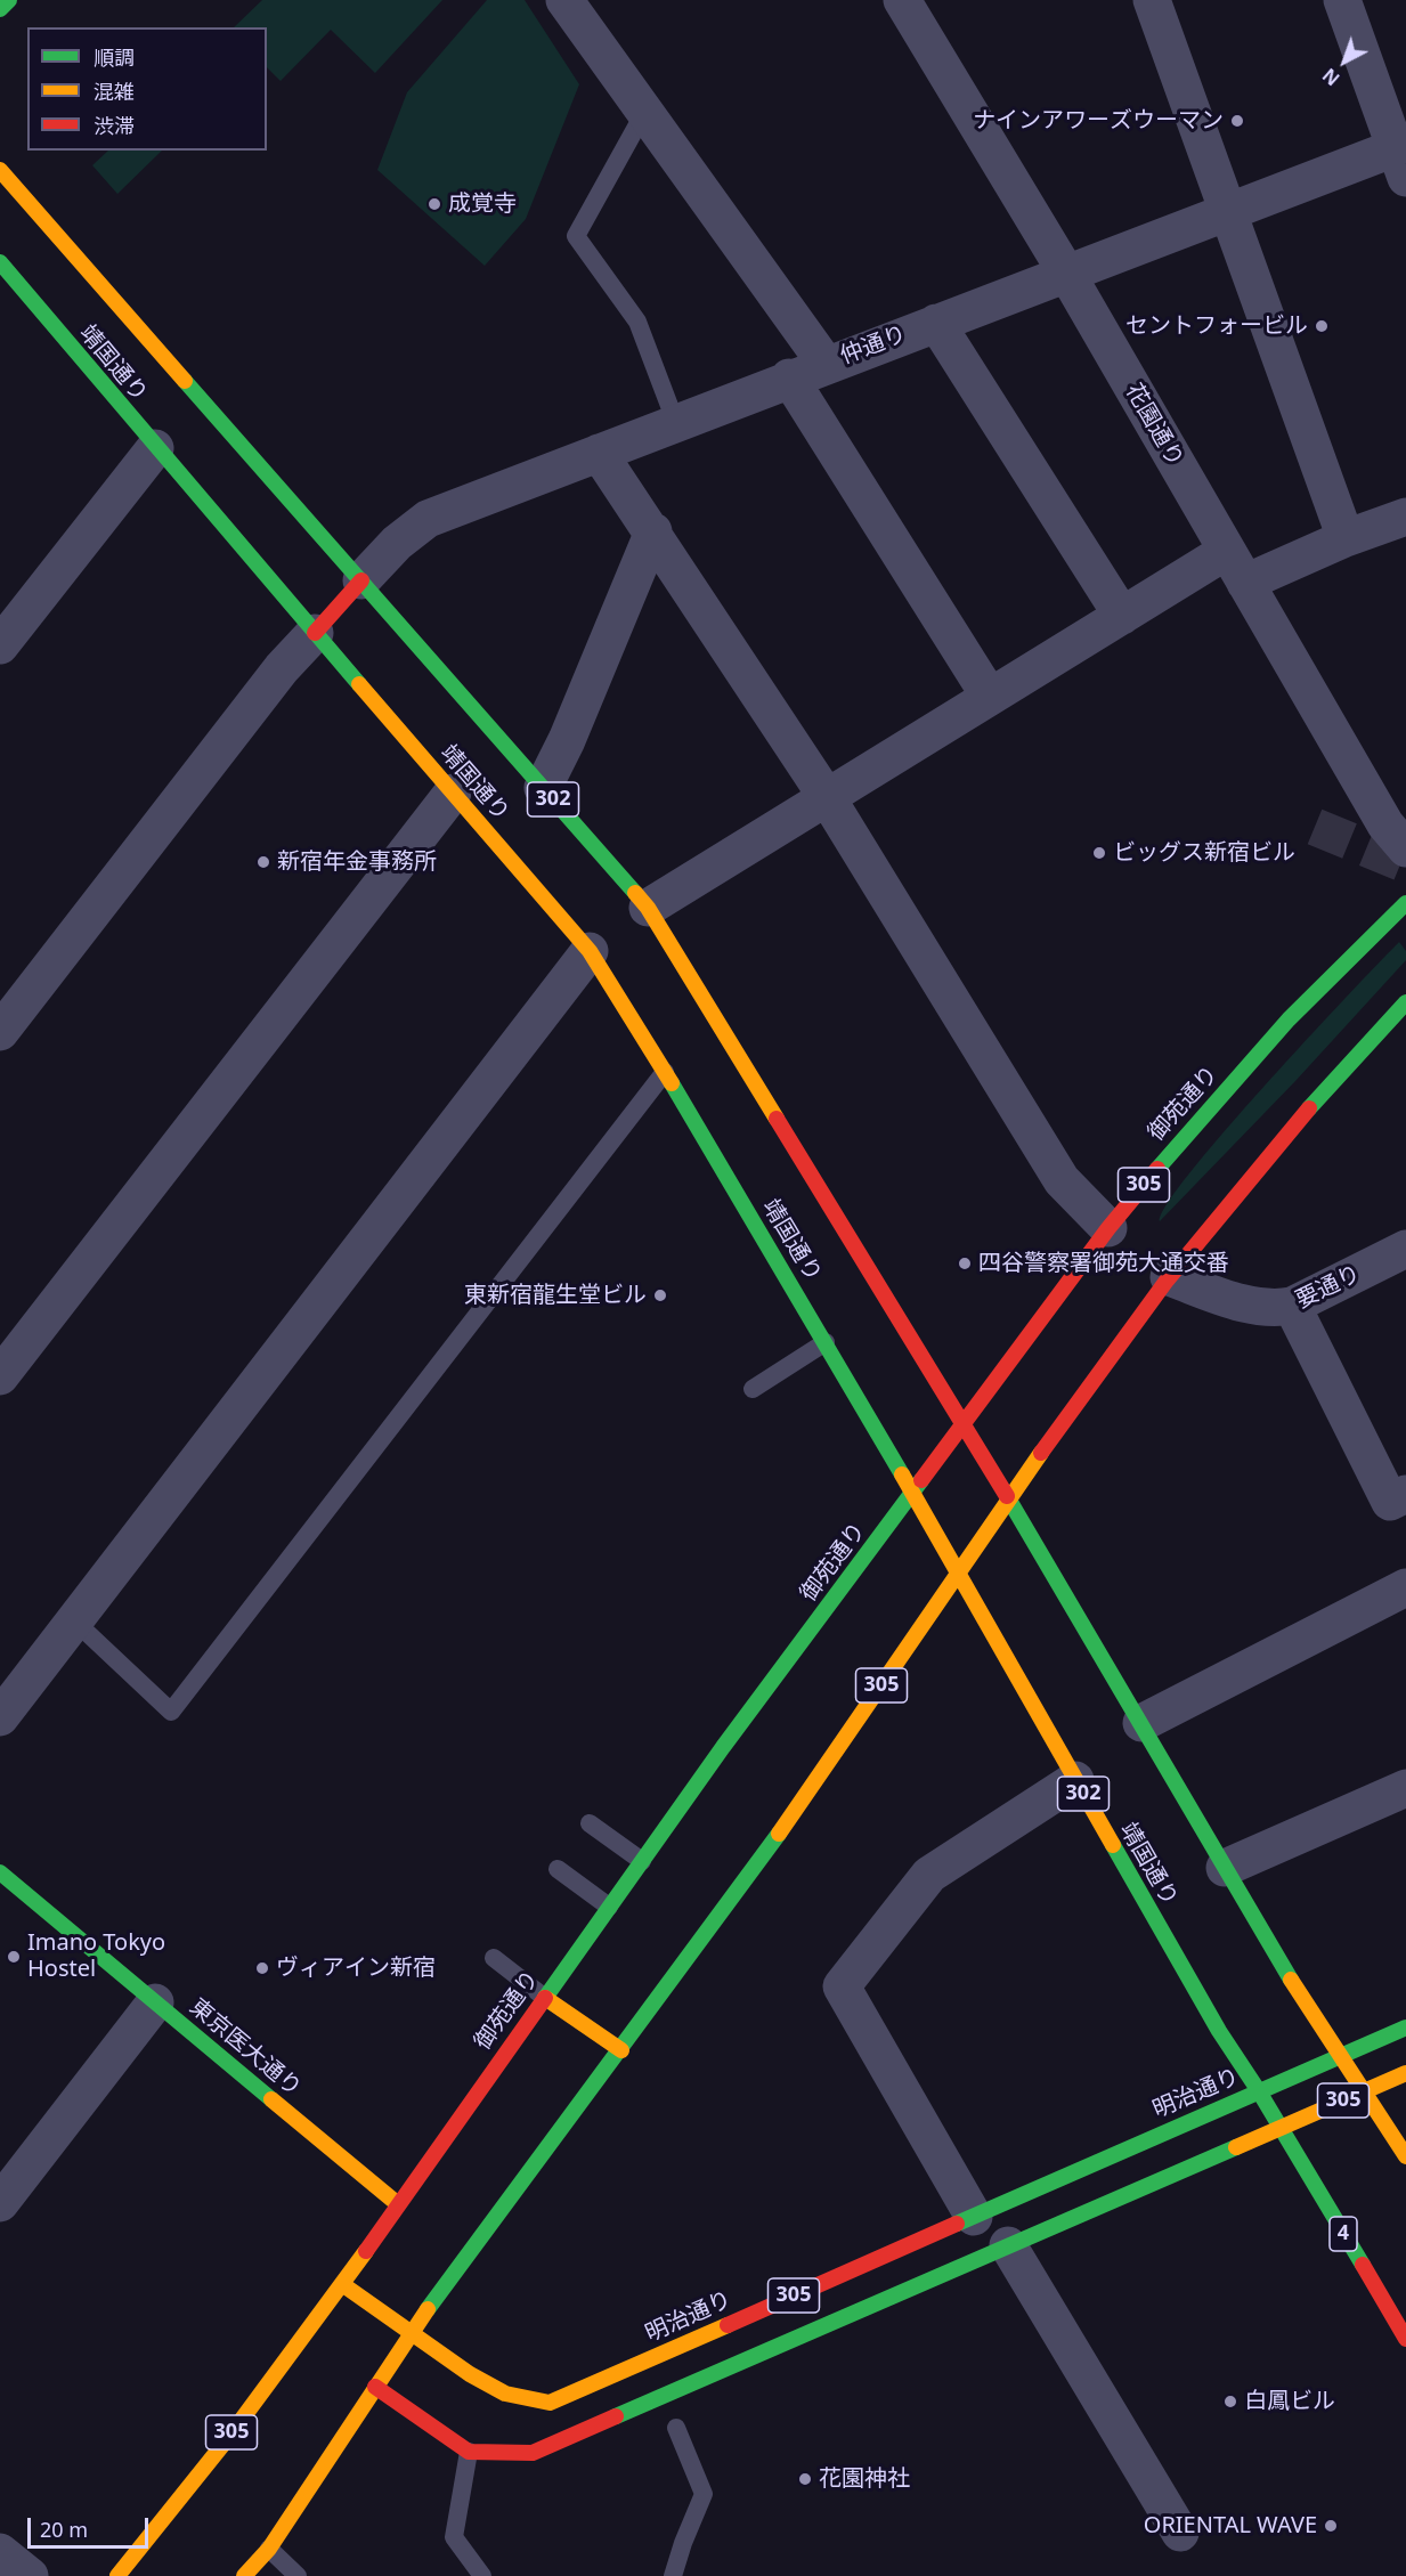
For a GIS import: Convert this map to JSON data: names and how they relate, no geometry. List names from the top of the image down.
{
  "streets": {
    "main road": [
      "靖国通り",
      "302",
      "御苑通り",
      "305",
      "東京医大通り",
      "明治通り",
      "4"
    ],
    "street": ["仲通り", "花園通り", "要通り"]
  },
  "crossings": [
    ["仲通り", "靖国通り"],
    ["仲通り", "花園通り"],
    ["靖国通り", "御苑通り"],
    ["靖国通り", "305"],
    ["靖国通り", "明治通り"],
    ["御苑通り", "305"],
    ["御苑通り", "東京医大通り"],
    ["御苑通り", "明治通り"],
    ["305", "要通り"],
    ["305", "明治通り"]
  ],
  "places": [
    "ナインアワーズウーマン",
    "成覚寺",
    "セントフォービル",
    "ビッグス新宿ビル",
    "新宿年金事務所",
    "四谷警察署御苑大通交番",
    "東新宿龍生堂ビル",
    "Imano Tokyo Hostel",
    "ヴィアイン新宿",
    "白鳳ビル",
    "花園神社",
    "ORIENTAL WAVE"
  ],
  "legend": ["順調", "混雑", "渋滞"],
  "scale_bar": "20 m",
  "north": "bottom left"
}
